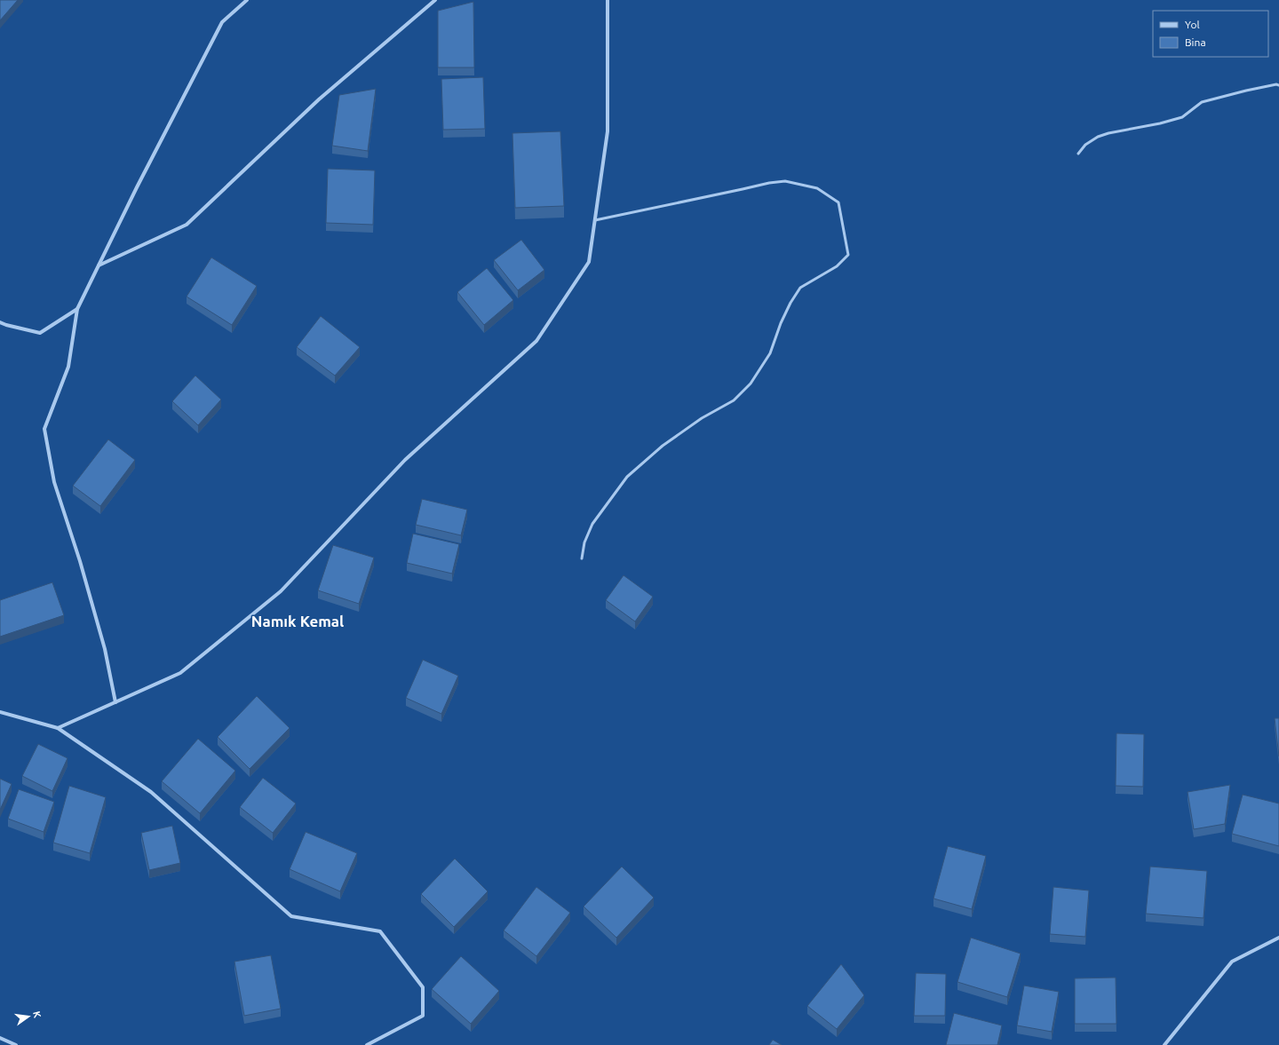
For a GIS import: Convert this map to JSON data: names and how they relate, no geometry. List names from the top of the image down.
{
  "districts": ["Namık Kemal"],
  "legend": ["Yol", "Bina"],
  "north": "right"
}
